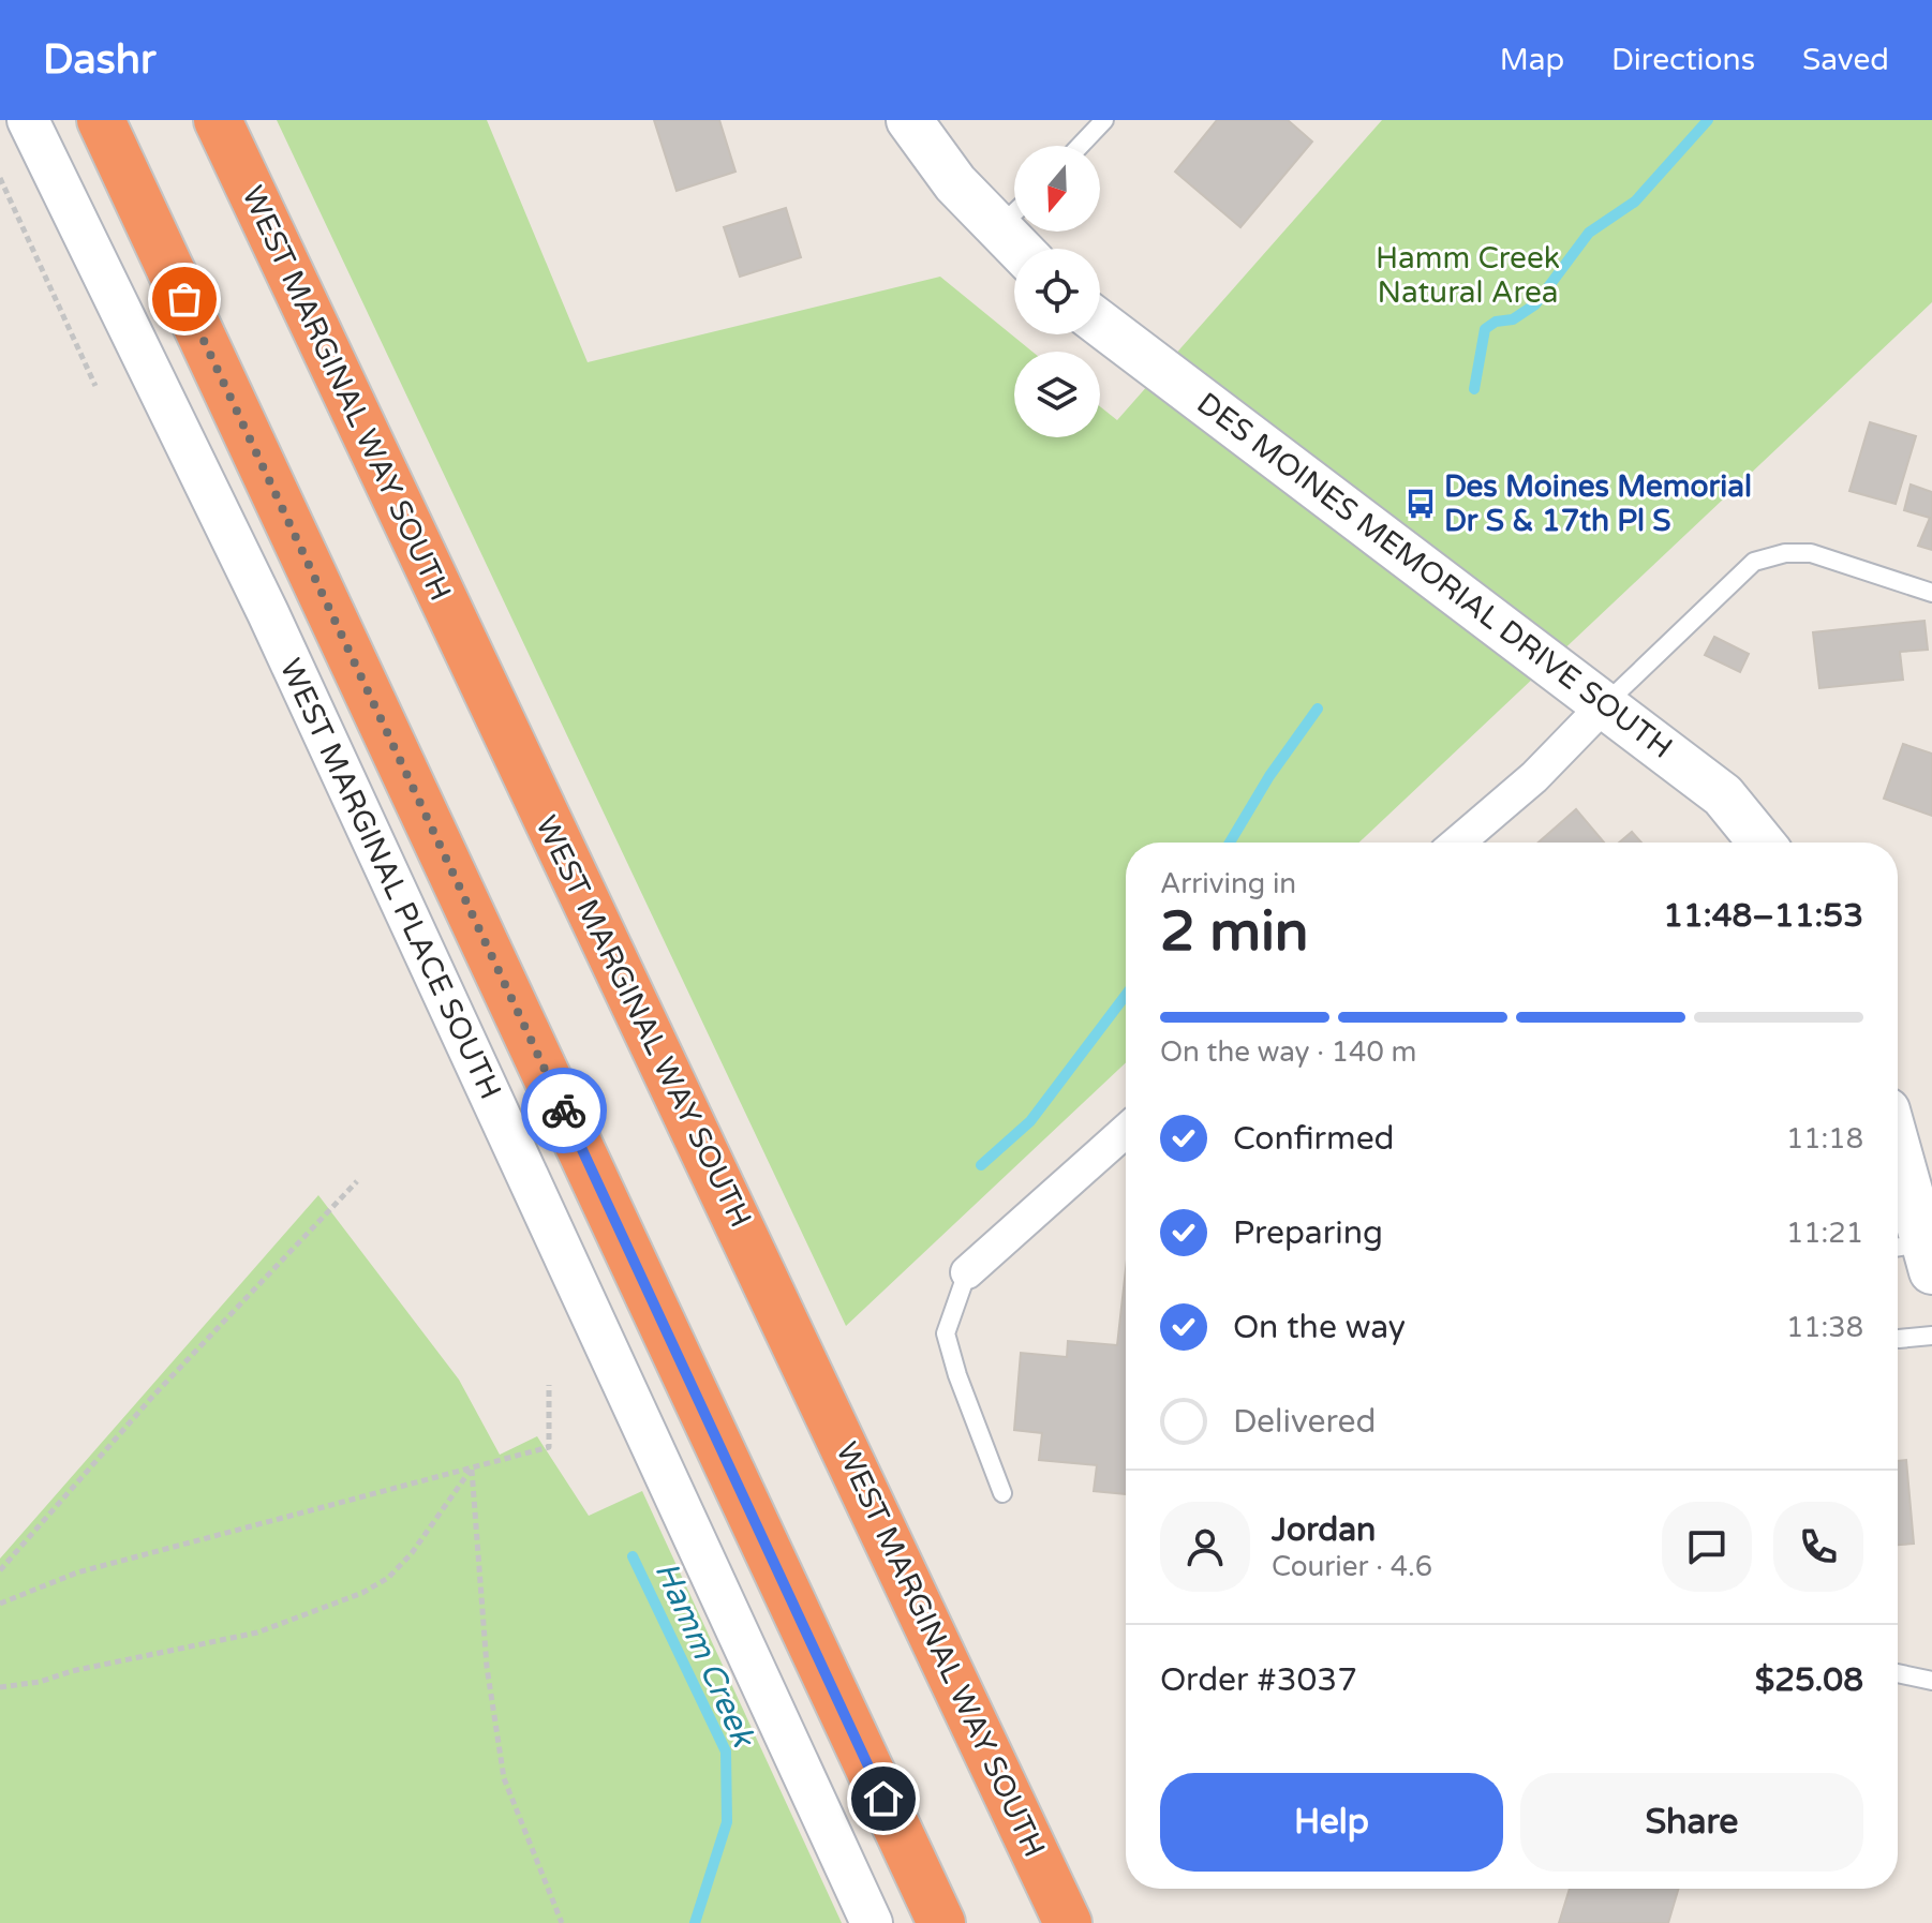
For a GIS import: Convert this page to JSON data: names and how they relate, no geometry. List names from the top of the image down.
{
  "streets": {
    "highway": ["WEST MARGINAL WAY SOUTH"],
    "main road": ["DES MOINES MEMORIAL DRIVE SOUTH"],
    "street": ["WEST MARGINAL PLACE SOUTH"]
  },
  "water": ["Hamm Creek"],
  "parks": ["Hamm Creek Natural Area"],
  "places": {
    "bus stop": ["Des Moines Memorial Dr S & 17th Pl S"]
  },
  "north": "bottom",
  "page": {
    "header": "Dashr",
    "nav": ["Map", "Directions", "Saved"],
    "heading": ["2 min", "Arriving in", "11:48–11:53"],
    "panel": [
      "Jordan",
      "Courier · 4.6",
      "Order #3037",
      "$25.08"
    ],
    "bar": "On the way · 140 m",
    "list": [
      ["Confirmed", "11:18"],
      ["Preparing", "11:21"],
      ["On the way", "11:38"],
      "Delivered"
    ],
    "buttons": ["Help", "Share"]
  }
}
